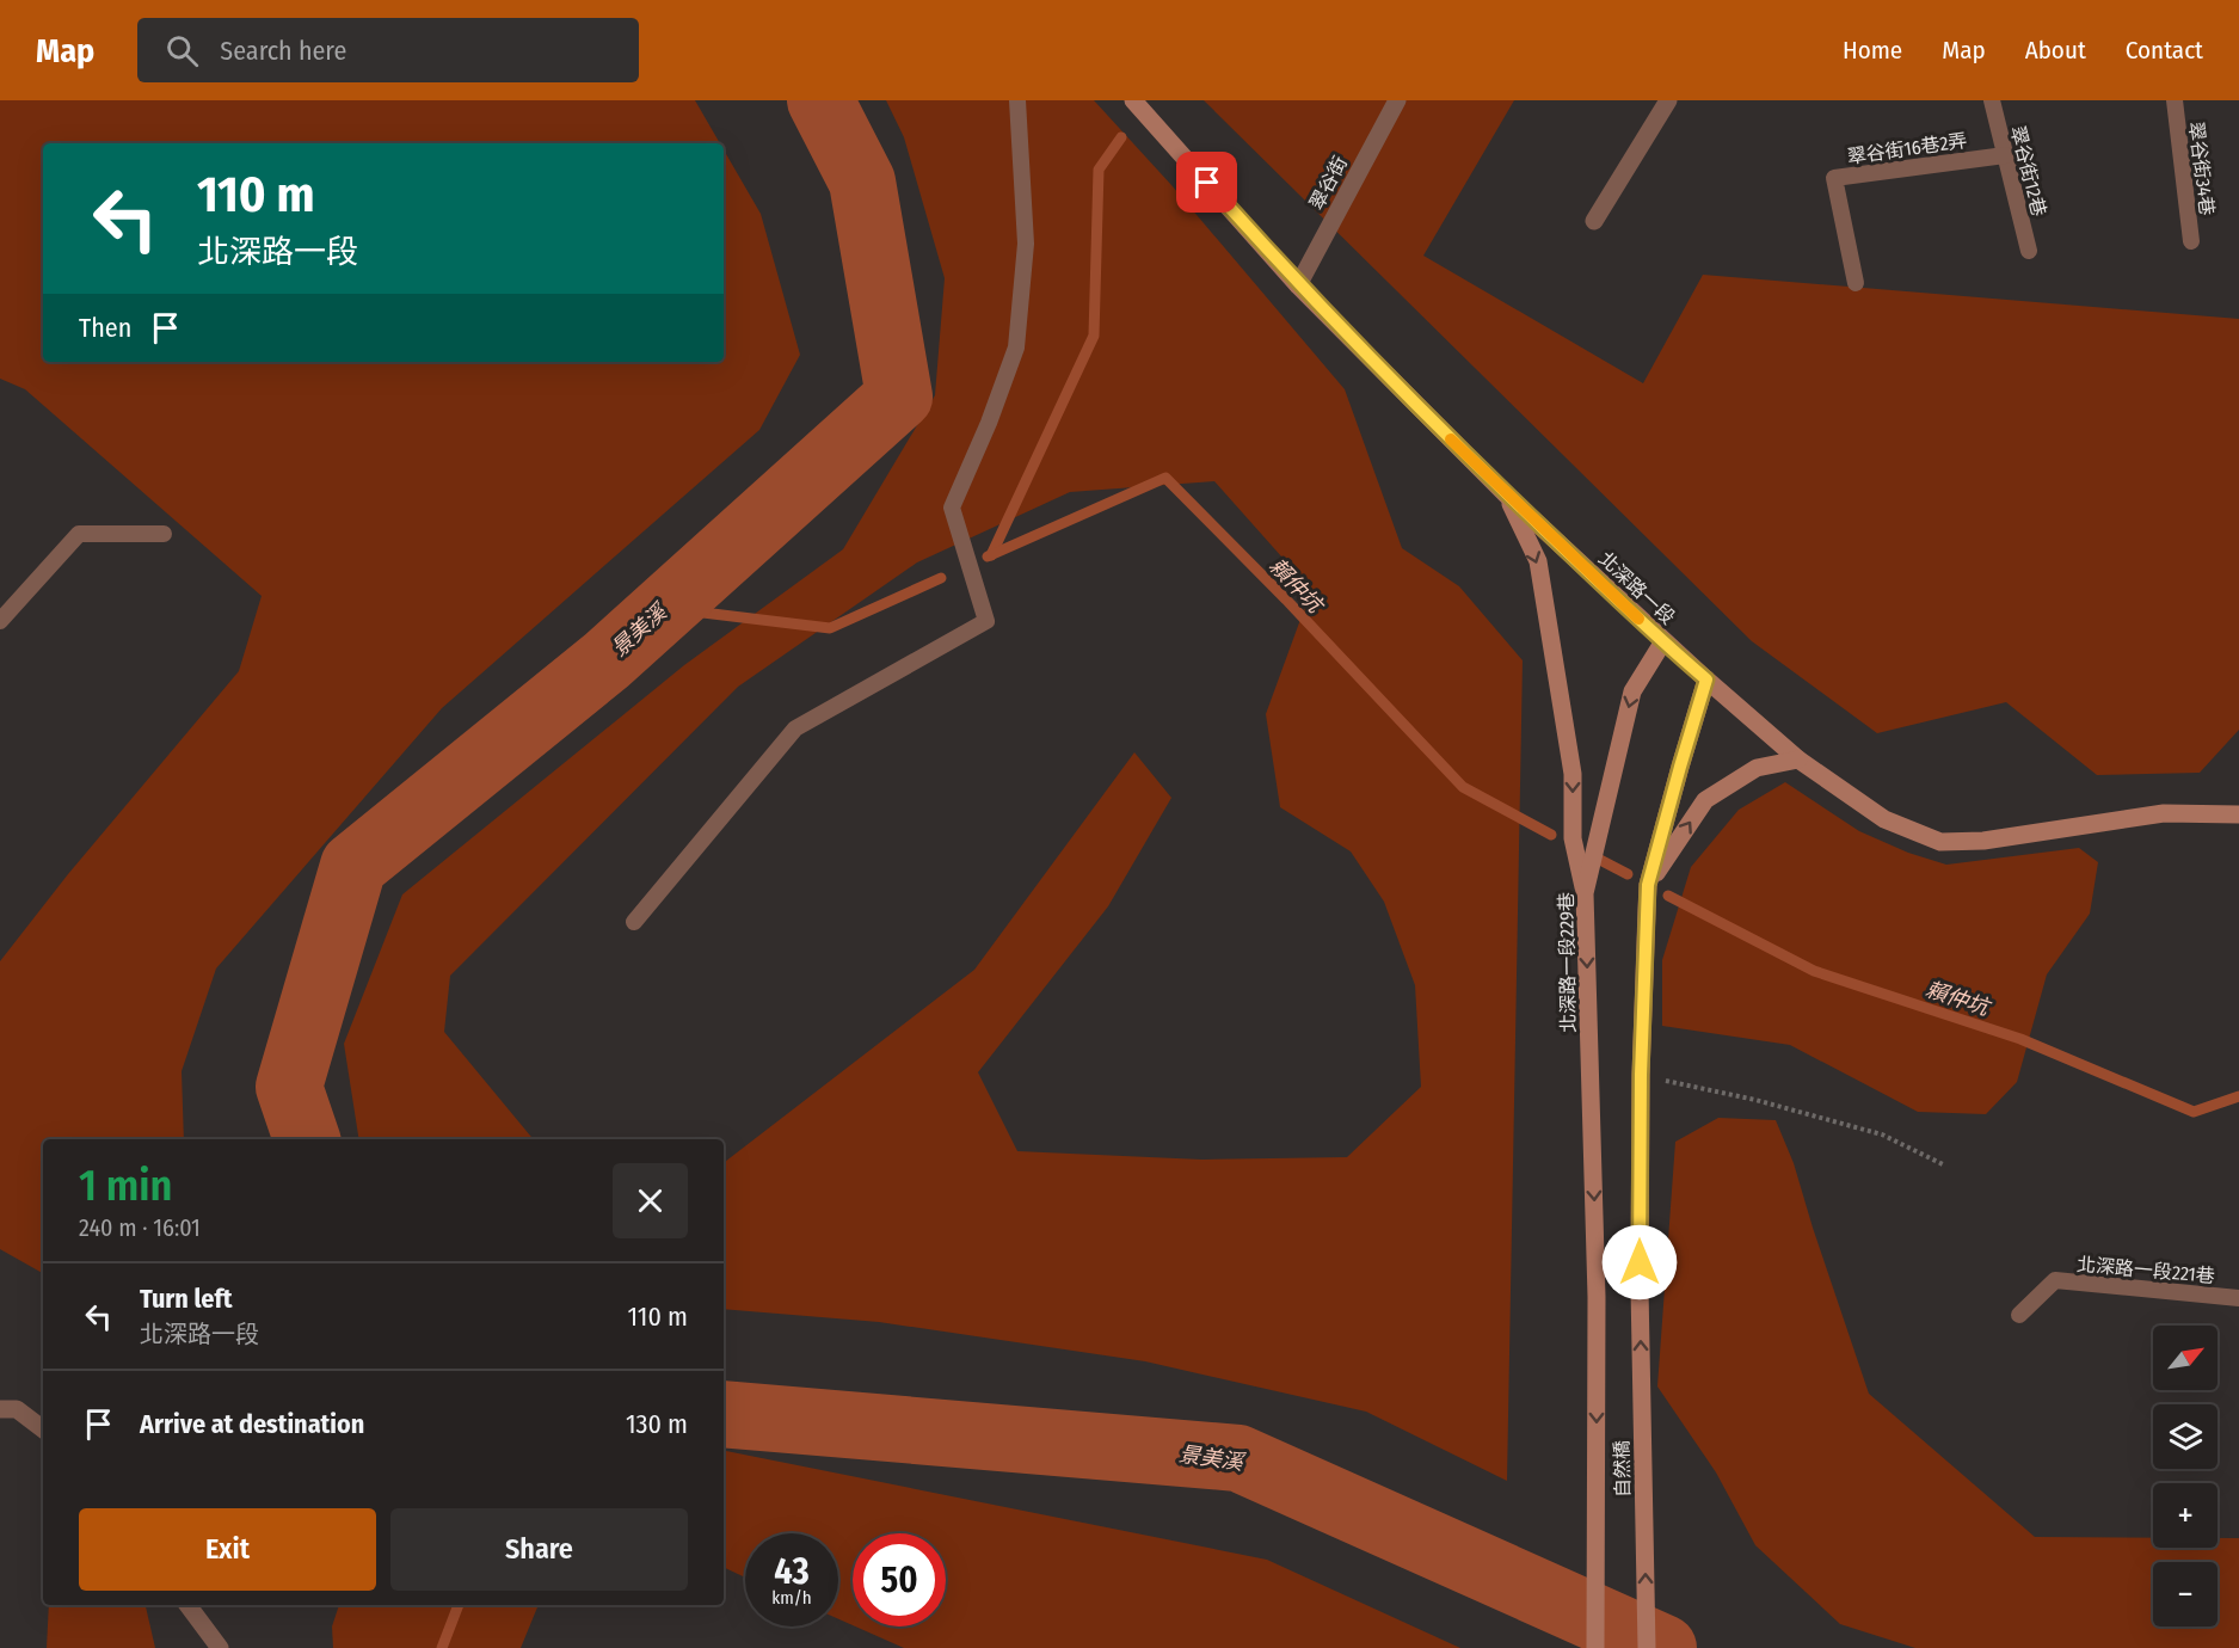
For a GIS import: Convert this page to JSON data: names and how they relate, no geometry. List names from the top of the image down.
{
  "streets": {
    "main road": ["北深路一段", "北深路一段229巷", "自然橋"],
    "street": ["翠谷街"],
    "lane": [
      "翠谷街16巷2弄",
      "翠谷街34巷",
      "翠谷街12巷",
      "北深路一段221巷"
    ]
  },
  "crossings": [
    ["翠谷街16巷2弄", "翠谷街12巷"],
    ["翠谷街", "北深路一段"],
    ["北深路一段", "北深路一段229巷"],
    ["北深路一段229巷", "自然橋"]
  ],
  "water": ["賴仲坑", "景美溪"],
  "north": "top right",
  "page": {
    "header": "Map",
    "search": "Search here",
    "nav": [
      "Home",
      "Map",
      "About",
      "Contact"
    ],
    "turn": ["110 m", "北深路一段"],
    "then": "Then",
    "heading": ["1 min", "240 m · 16:01"],
    "list": [
      {
        "name": "Turn left",
        "note": "北深路一段",
        "value": "110 m"
      },
      {
        "name": "Arrive at destination",
        "value": "130 m"
      }
    ],
    "map_buttons": ["+", "−"],
    "buttons": ["Exit", "Share"],
    "speed": "43 km/h",
    "limit": "50"
  }
}
